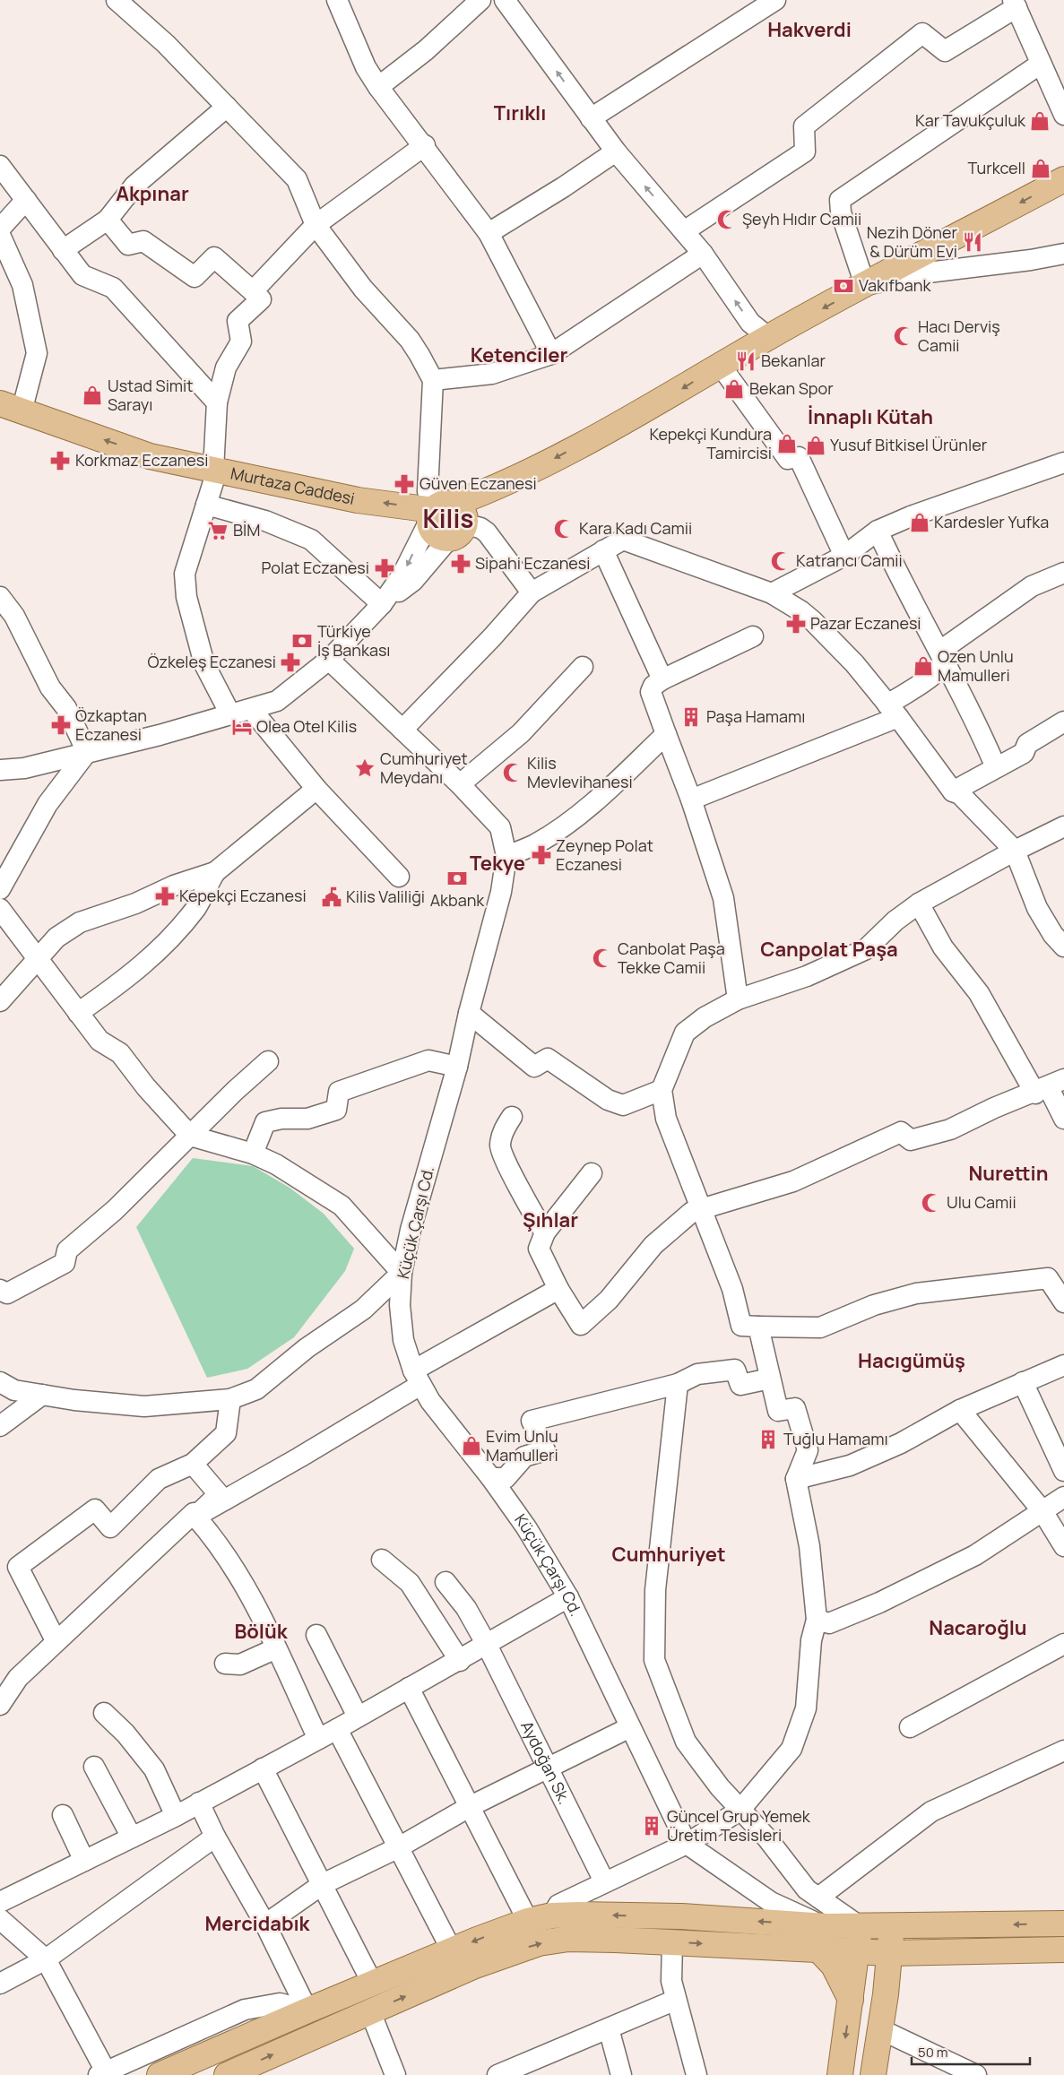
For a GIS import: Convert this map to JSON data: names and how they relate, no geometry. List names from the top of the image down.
{
  "streets": {
    "main road": ["Murtaza Caddesi"],
    "street": ["Küçük Çarşı Cd.", "Aydoğan Sk."]
  },
  "one_way": ["Murtaza Caddesi"],
  "districts": [
    "Hakverdi",
    "Tırıklı",
    "Akpınar",
    "Ketenciler",
    "İnnaplı Kütah",
    "Kilis",
    "Tekye",
    "Canpolat Paşa",
    "Nurettin",
    "Şıhlar",
    "Hacıgümüş",
    "Cumhuriyet",
    "Nacaroğlu",
    "Bölük",
    "Mercidabık"
  ],
  "places": {
    "shop": [
      "Kar Tavukçuluk",
      "Turkcell",
      "Bekan Spor",
      "Ustad Simit Sarayı",
      "Kepekçi Kundura Tamircisi",
      "Yusuf Bitkisel Ürünler",
      "Kardesler Yufka",
      "Ozen Unlu Mamulleri",
      "Evim Unlu Mamulleri"
    ],
    "mosque": [
      "Şeyh Hıdır Camii",
      "Hacı Derviş Camii",
      "Kara Kadı Camii",
      "Katrancı Camii",
      "Kilis Mevlevihanesi",
      "Canbolat Paşa Tekke Camii",
      "Ulu Camii"
    ],
    "restaurant": ["Nezih Döner & Dürüm Evi", "Bekanlar"],
    "bank": ["Vakıfbank", "Türkiye İş Bankası", "Akbank"],
    "pharmacy": [
      "Korkmaz Eczanesi",
      "Güven Eczanesi",
      "Sipahi Eczanesi",
      "Polat Eczanesi",
      "Pazar Eczanesi",
      "Özkeleş Eczanesi",
      "Özkaptan Eczanesi",
      "Zeynep Polat Eczanesi",
      "Kepekçi Eczanesi"
    ],
    "supermarket": ["BİM"],
    "building": ["Paşa Hamamı", "Tuğlu Hamamı", "Güncel Grup Yemek Üretim Tesisleri"],
    "hotel": ["Olea Otel Kilis"],
    "place": ["Cumhuriyet Meydanı"],
    "public building": ["Kilis Valiliği"]
  },
  "scale_bar": "50 m"
}
